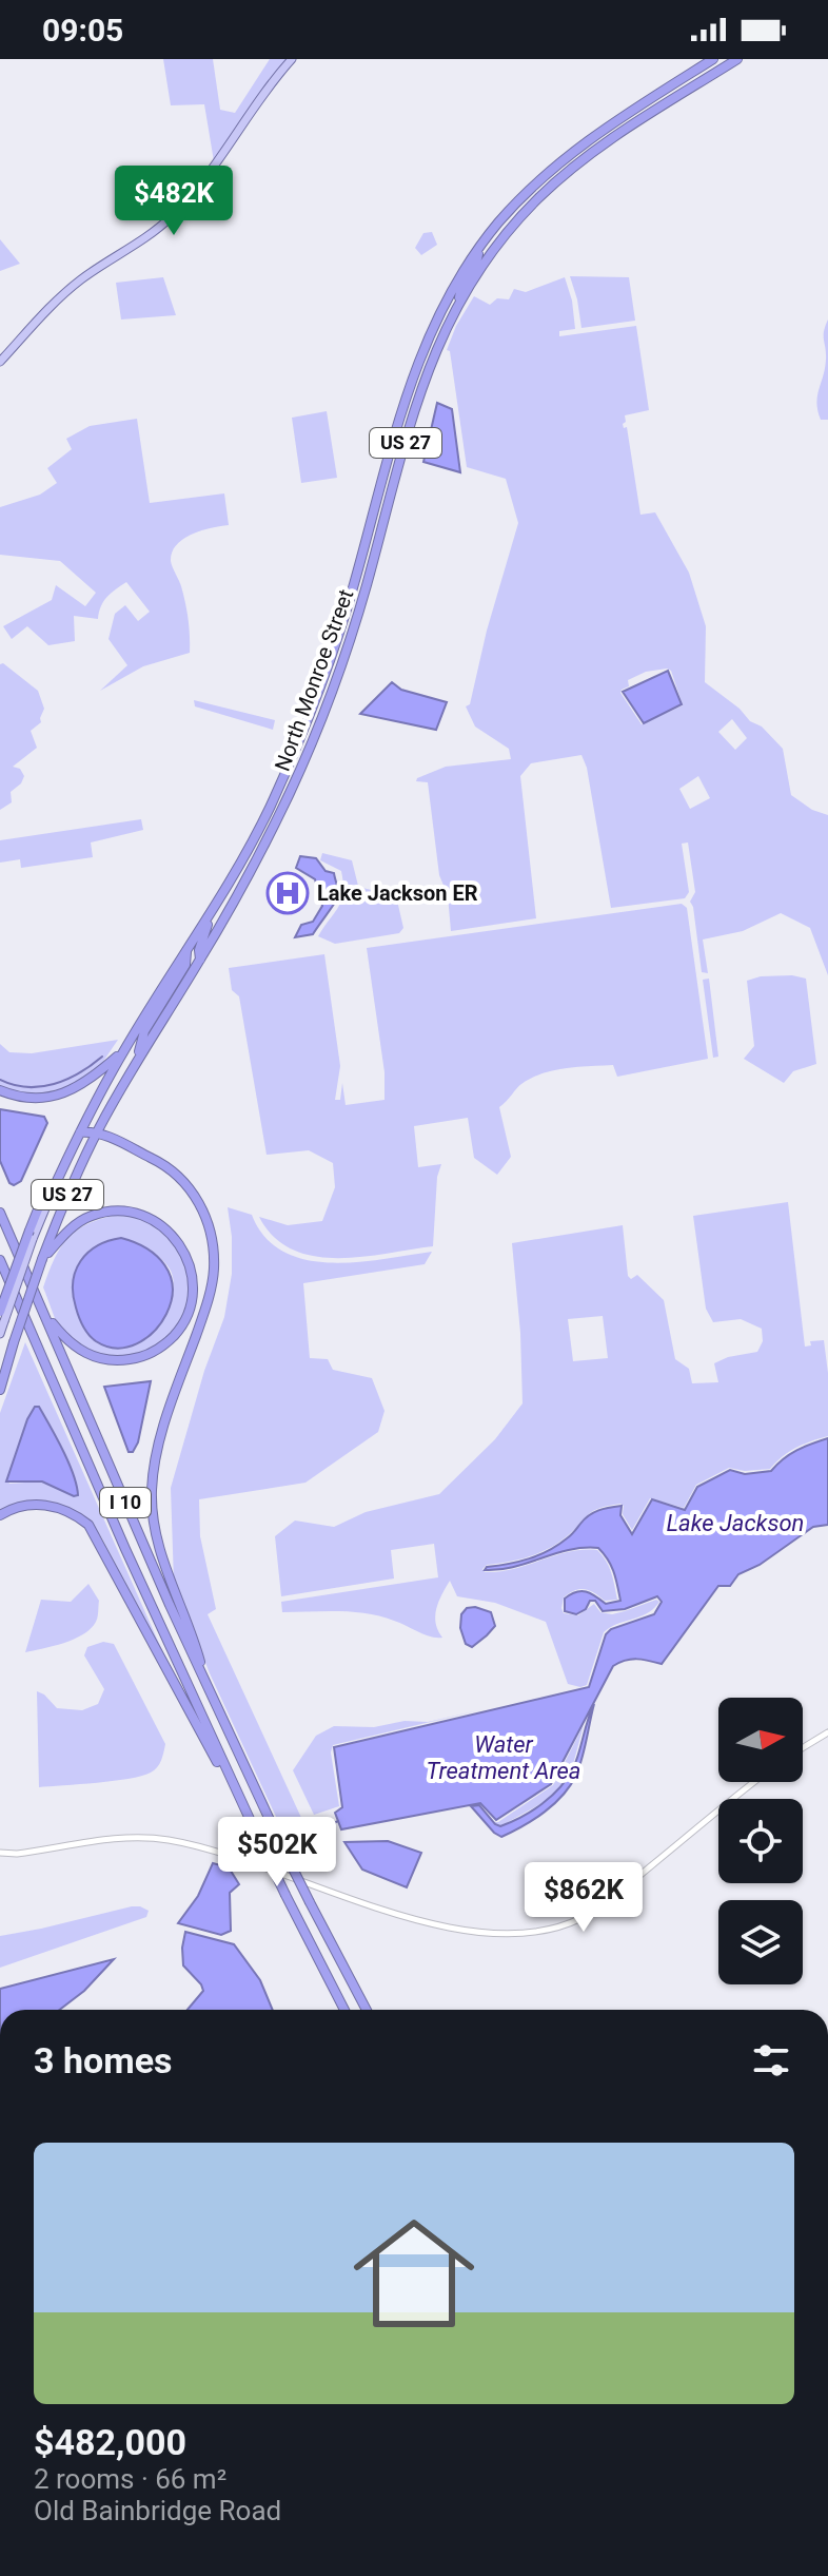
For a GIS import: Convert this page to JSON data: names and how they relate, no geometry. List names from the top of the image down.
{
  "streets": {
    "highway": ["US 27", "North Monroe Street", "I 10"]
  },
  "water": ["Lake Jackson", "Water Treatment Area"],
  "places": {
    "hospital": ["Lake Jackson ER"]
  },
  "north": "right",
  "page": {
    "status": "09:05",
    "price": ["$482K", "$502K", "$862K"],
    "heading": "3 homes",
    "list": [
      {
        "name": "$482,000",
        "note": "2 rooms · 66 m² · Old Bainbridge Road"
      }
    ]
  }
}
